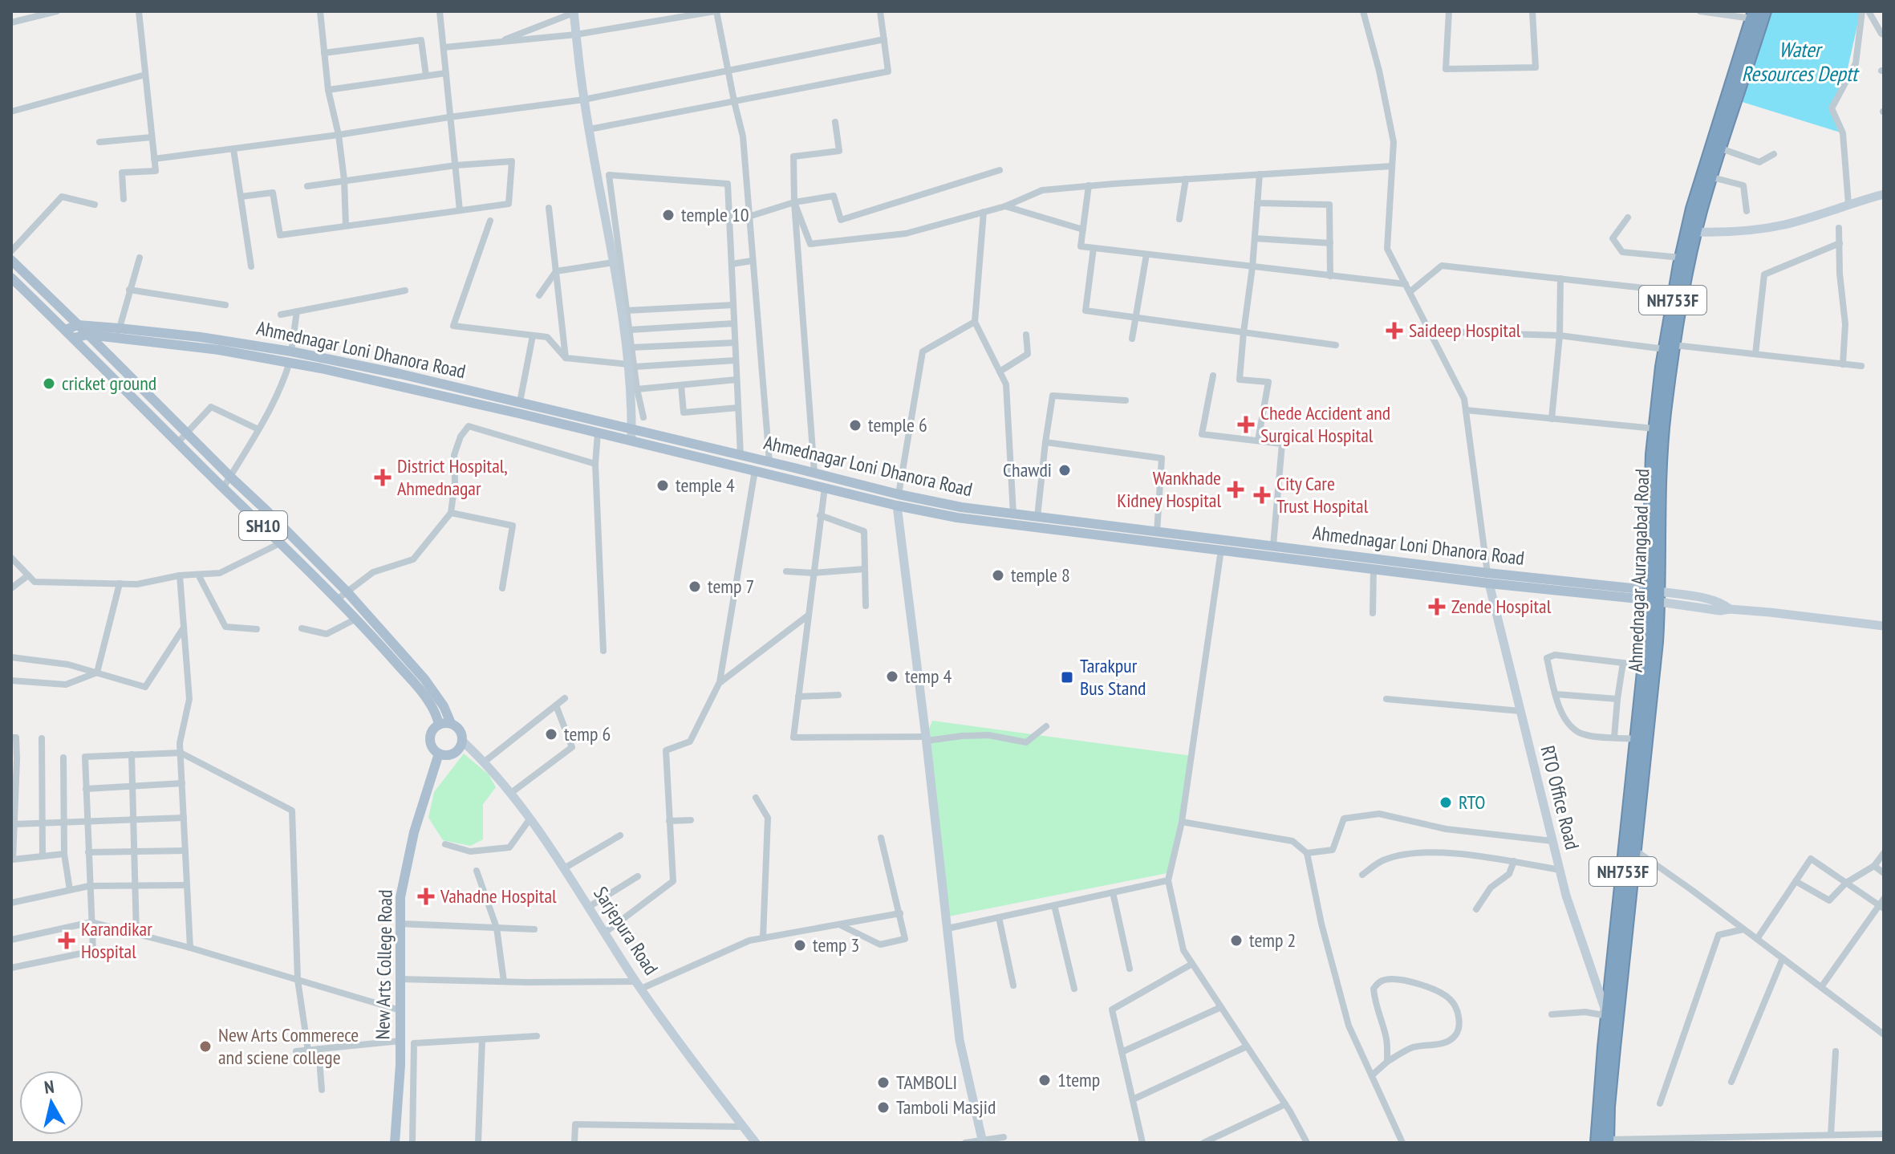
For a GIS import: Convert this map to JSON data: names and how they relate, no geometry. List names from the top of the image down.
{
  "streets": {
    "highway": ["NH753F", "Ahmednagar Aurangabad Road"],
    "main road": ["Ahmednagar Loni Dhanora Road", "SH10", "New Arts College Road"],
    "street": ["RTO Office Road", "Sarjepura Road"]
  },
  "crossings": [
    ["NH753F", "Ahmednagar Loni Dhanora Road"],
    ["NH753F", "Ahmednagar Aurangabad Road"],
    ["NH753F", "RTO Office Road"],
    ["Ahmednagar Loni Dhanora Road", "SH10"],
    ["Ahmednagar Loni Dhanora Road", "Ahmednagar Aurangabad Road"],
    ["Ahmednagar Loni Dhanora Road", "RTO Office Road"],
    ["SH10", "Sarjepura Road"],
    ["SH10", "New Arts College Road"],
    ["Sarjepura Road", "New Arts College Road"]
  ],
  "water": ["Water Resources Deptt"],
  "places": {
    "other": [
      "temple 10",
      "cricket ground",
      "temple 6",
      "Chawdi",
      "temple 4",
      "temple 8",
      "temp 7",
      "temp 4",
      "temp 6",
      "RTO",
      "temp 2",
      "temp 3",
      "New Arts Commerece and sciene college",
      "1temp",
      "TAMBOLI",
      "Tamboli Masjid"
    ],
    "health": [
      "Saideep Hospital",
      "Chede Accident and Surgical Hospital",
      "District Hospital, Ahmednagar",
      "Wankhade Kidney Hospital",
      "City Care Trust Hospital",
      "Zende Hospital",
      "Vahadne Hospital",
      "Karandikar Hospital"
    ],
    "transit": ["Tarakpur Bus Stand"]
  },
  "north": "top"
}
